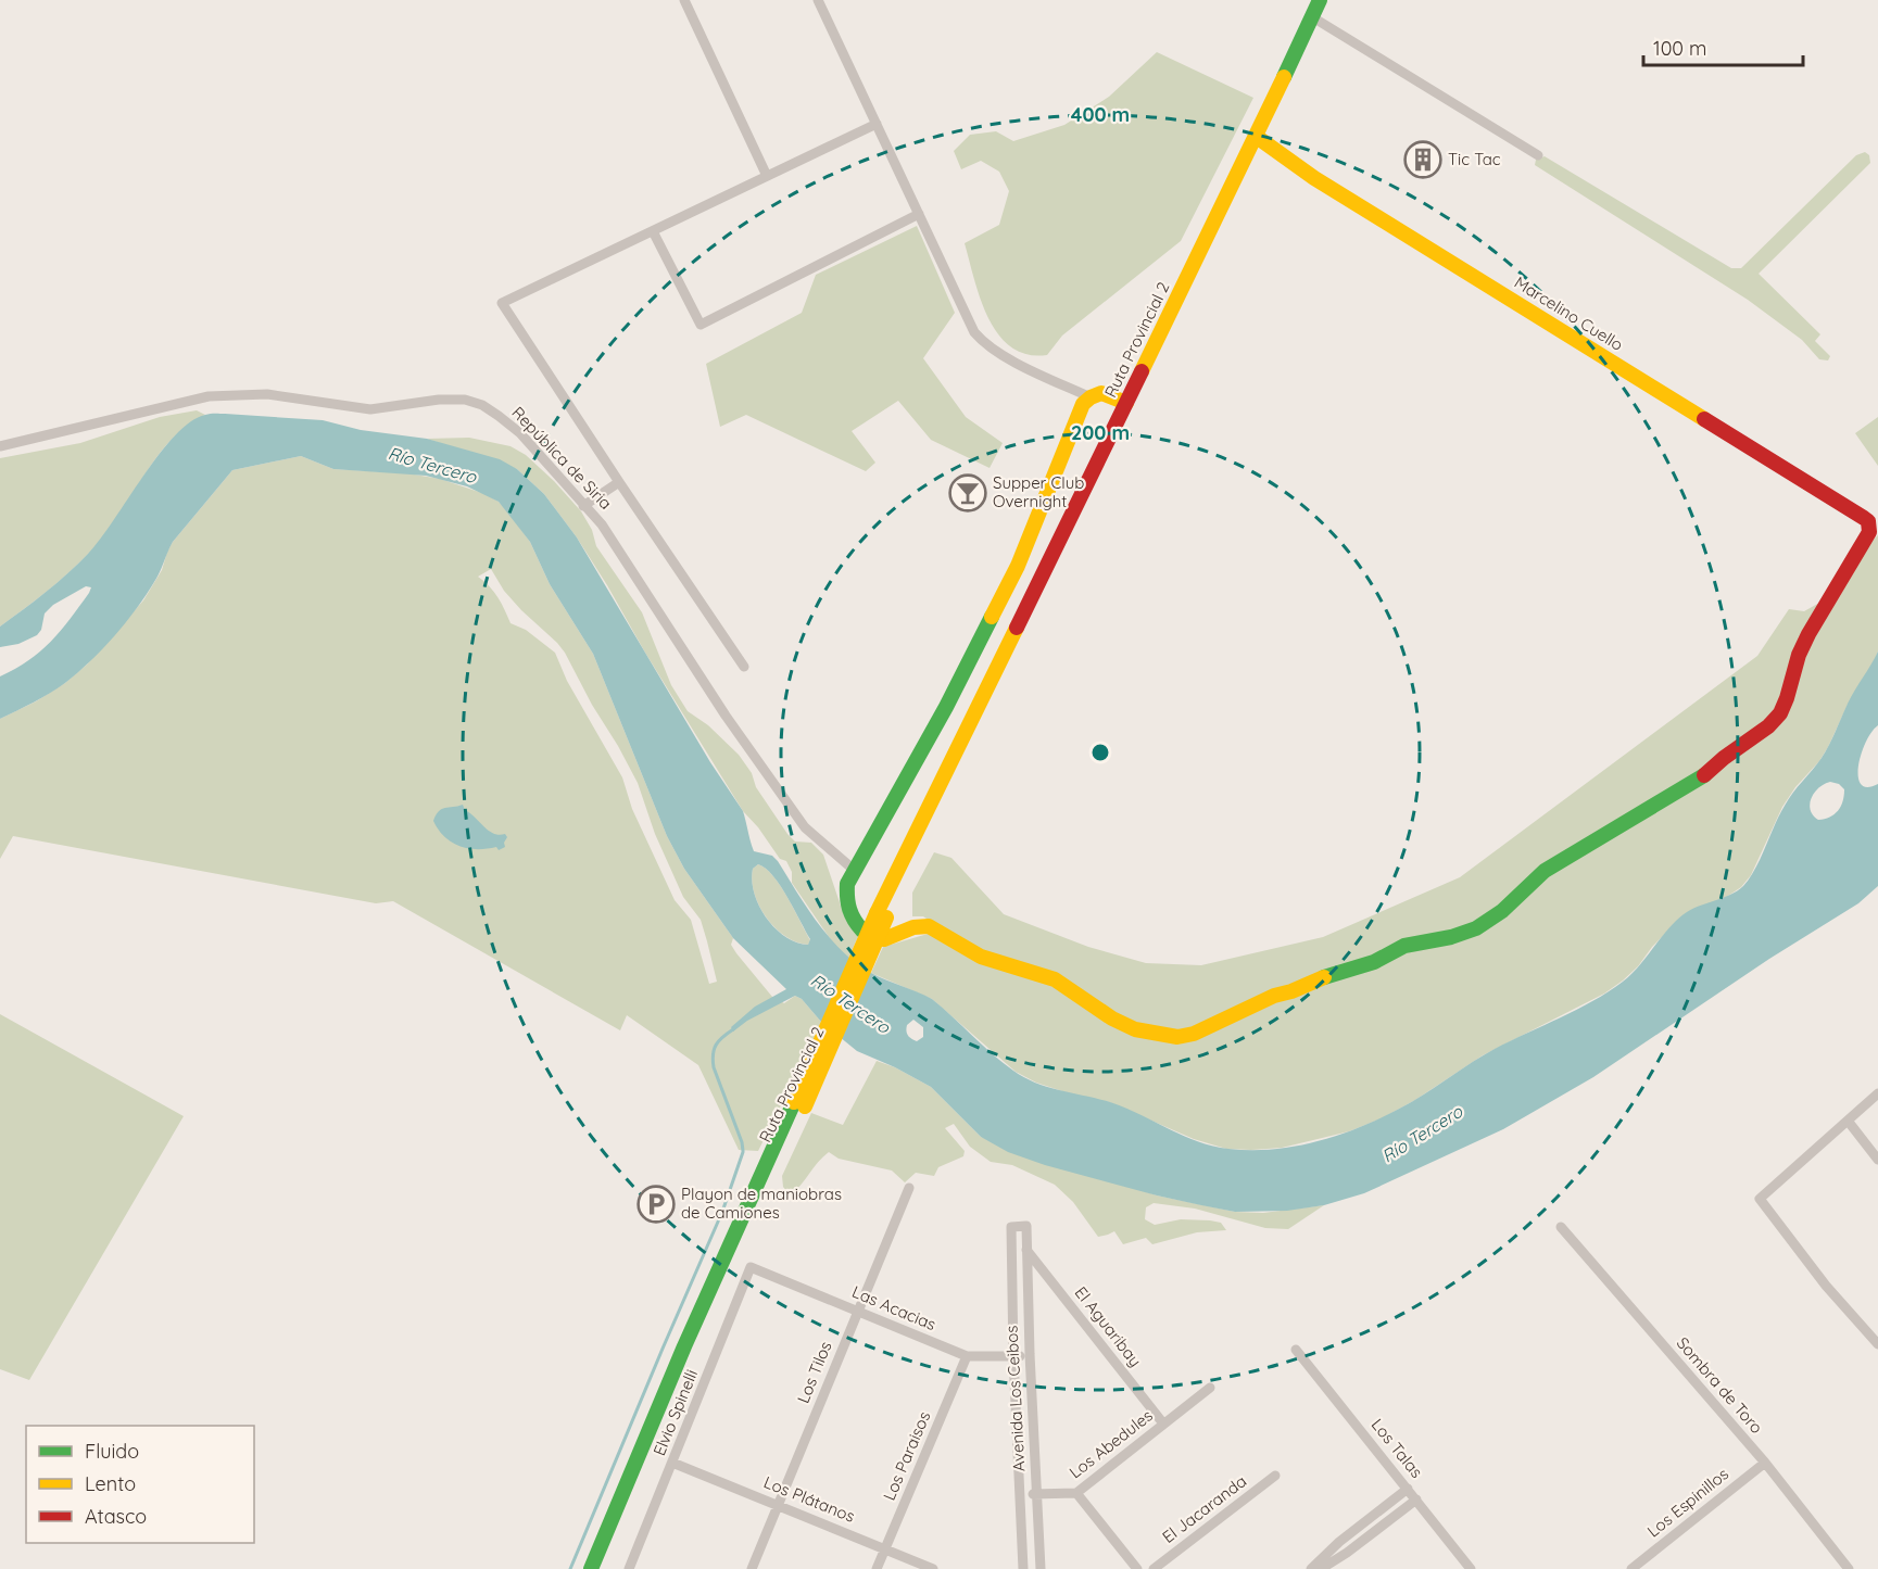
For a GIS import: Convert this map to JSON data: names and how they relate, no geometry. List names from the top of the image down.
{
  "streets": {
    "street": [
      "Marcelino Cuello",
      "Ruta Provincial 2",
      "República de Siria",
      "Las Acacias",
      "El Aguaribay",
      "Los Tilos",
      "Sombra de Toro",
      "Avenida Los Ceibos",
      "Elvio Spinelli",
      "Los Abedules",
      "Los Talas",
      "Los Paraisos",
      "Los Plátanos",
      "Los Espinillos",
      "El Jacaranda"
    ]
  },
  "crossings": [
    ["Marcelino Cuello", "Ruta Provincial 2"],
    ["Las Acacias", "Los Tilos"],
    ["Las Acacias", "Avenida Los Ceibos"],
    ["Las Acacias", "Elvio Spinelli"],
    ["Las Acacias", "Los Paraisos"],
    ["El Aguaribay", "Avenida Los Ceibos"],
    ["El Aguaribay", "Los Abedules"],
    ["Los Tilos", "Los Plátanos"],
    ["Sombra de Toro", "Los Espinillos"],
    ["Avenida Los Ceibos", "Los Abedules"],
    ["Elvio Spinelli", "Los Plátanos"],
    ["Los Paraisos", "Los Plátanos"]
  ],
  "water": ["Río Tercero"],
  "places": {
    "building": ["Tic Tac"],
    "bar": ["Supper Club Overnight"],
    "parking": ["Playon de maniobras de Camiones"]
  },
  "legend": ["Fluido", "Lento", "Atasco"],
  "scale_bar": "100 m",
  "rings": ["400 m", "200 m"]
}
